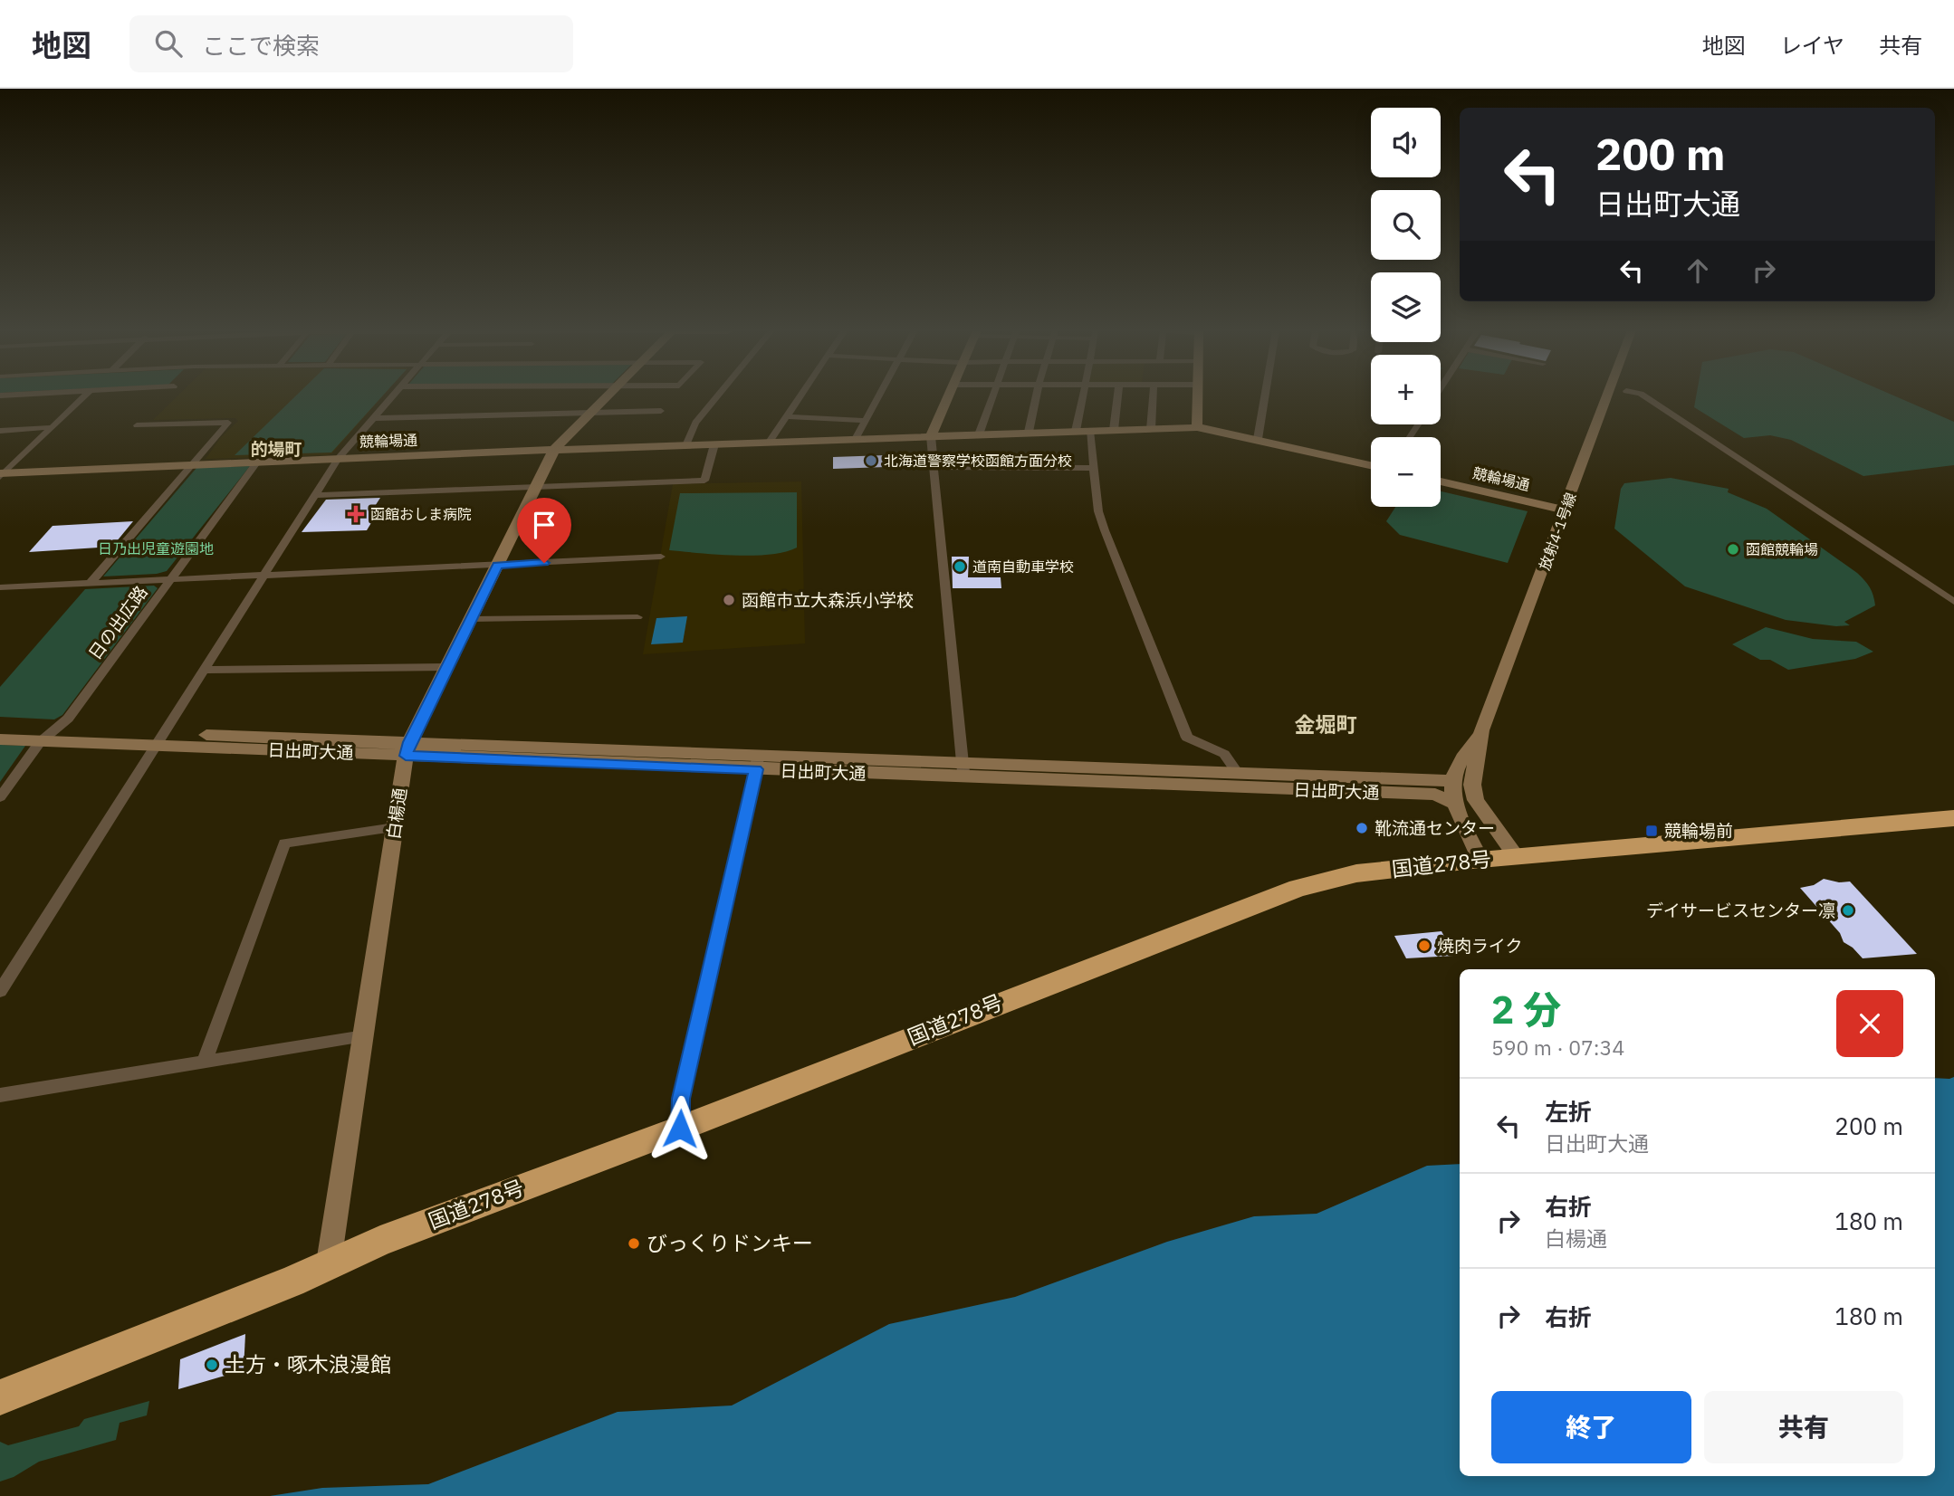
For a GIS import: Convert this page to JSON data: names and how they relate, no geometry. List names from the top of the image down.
{
  "streets": {
    "highway": ["国道278号"],
    "street": [
      "競輪場通",
      "放射4-1号線",
      "日の出広路",
      "日出町大通",
      "白楊通"
    ]
  },
  "crossings": [
    ["競輪場通", "放射4-1号線"],
    ["競輪場通", "日の出広路"],
    ["競輪場通", "白楊通"],
    ["放射4-1号線", "日出町大通"],
    ["放射4-1号線", "国道278号"],
    ["日の出広路", "日出町大通"],
    ["日出町大通", "白楊通"],
    ["白楊通", "国道278号"]
  ],
  "districts": ["的場町", "金堀町"],
  "parks": ["日乃出児童遊園地"],
  "places": {
    "other": [
      "北海道警察学校函館方面分校",
      "函館競輪場",
      "道南自動車学校",
      "函館市立大森浜小学校",
      "靴流通センター",
      "デイサービスセンター凛",
      "焼肉ライク",
      "びっくりドンキー",
      "土方・啄木浪漫館"
    ],
    "health": ["函館おしま病院"],
    "transit": ["競輪場前"]
  },
  "page": {
    "header": "地図",
    "search": "ここで検索",
    "nav": ["地図", "レイヤ", "共有"],
    "map_buttons": ["+", "−"],
    "turn": ["200 m", "日出町大通"],
    "heading": ["2 分", "590 m · 07:34"],
    "list": [
      {
        "name": "左折",
        "note": "日出町大通",
        "value": "200 m"
      },
      {
        "name": "右折",
        "note": "白楊通",
        "value": "180 m"
      },
      {
        "name": "右折",
        "value": "180 m"
      }
    ],
    "buttons": ["終了", "共有"]
  }
}
